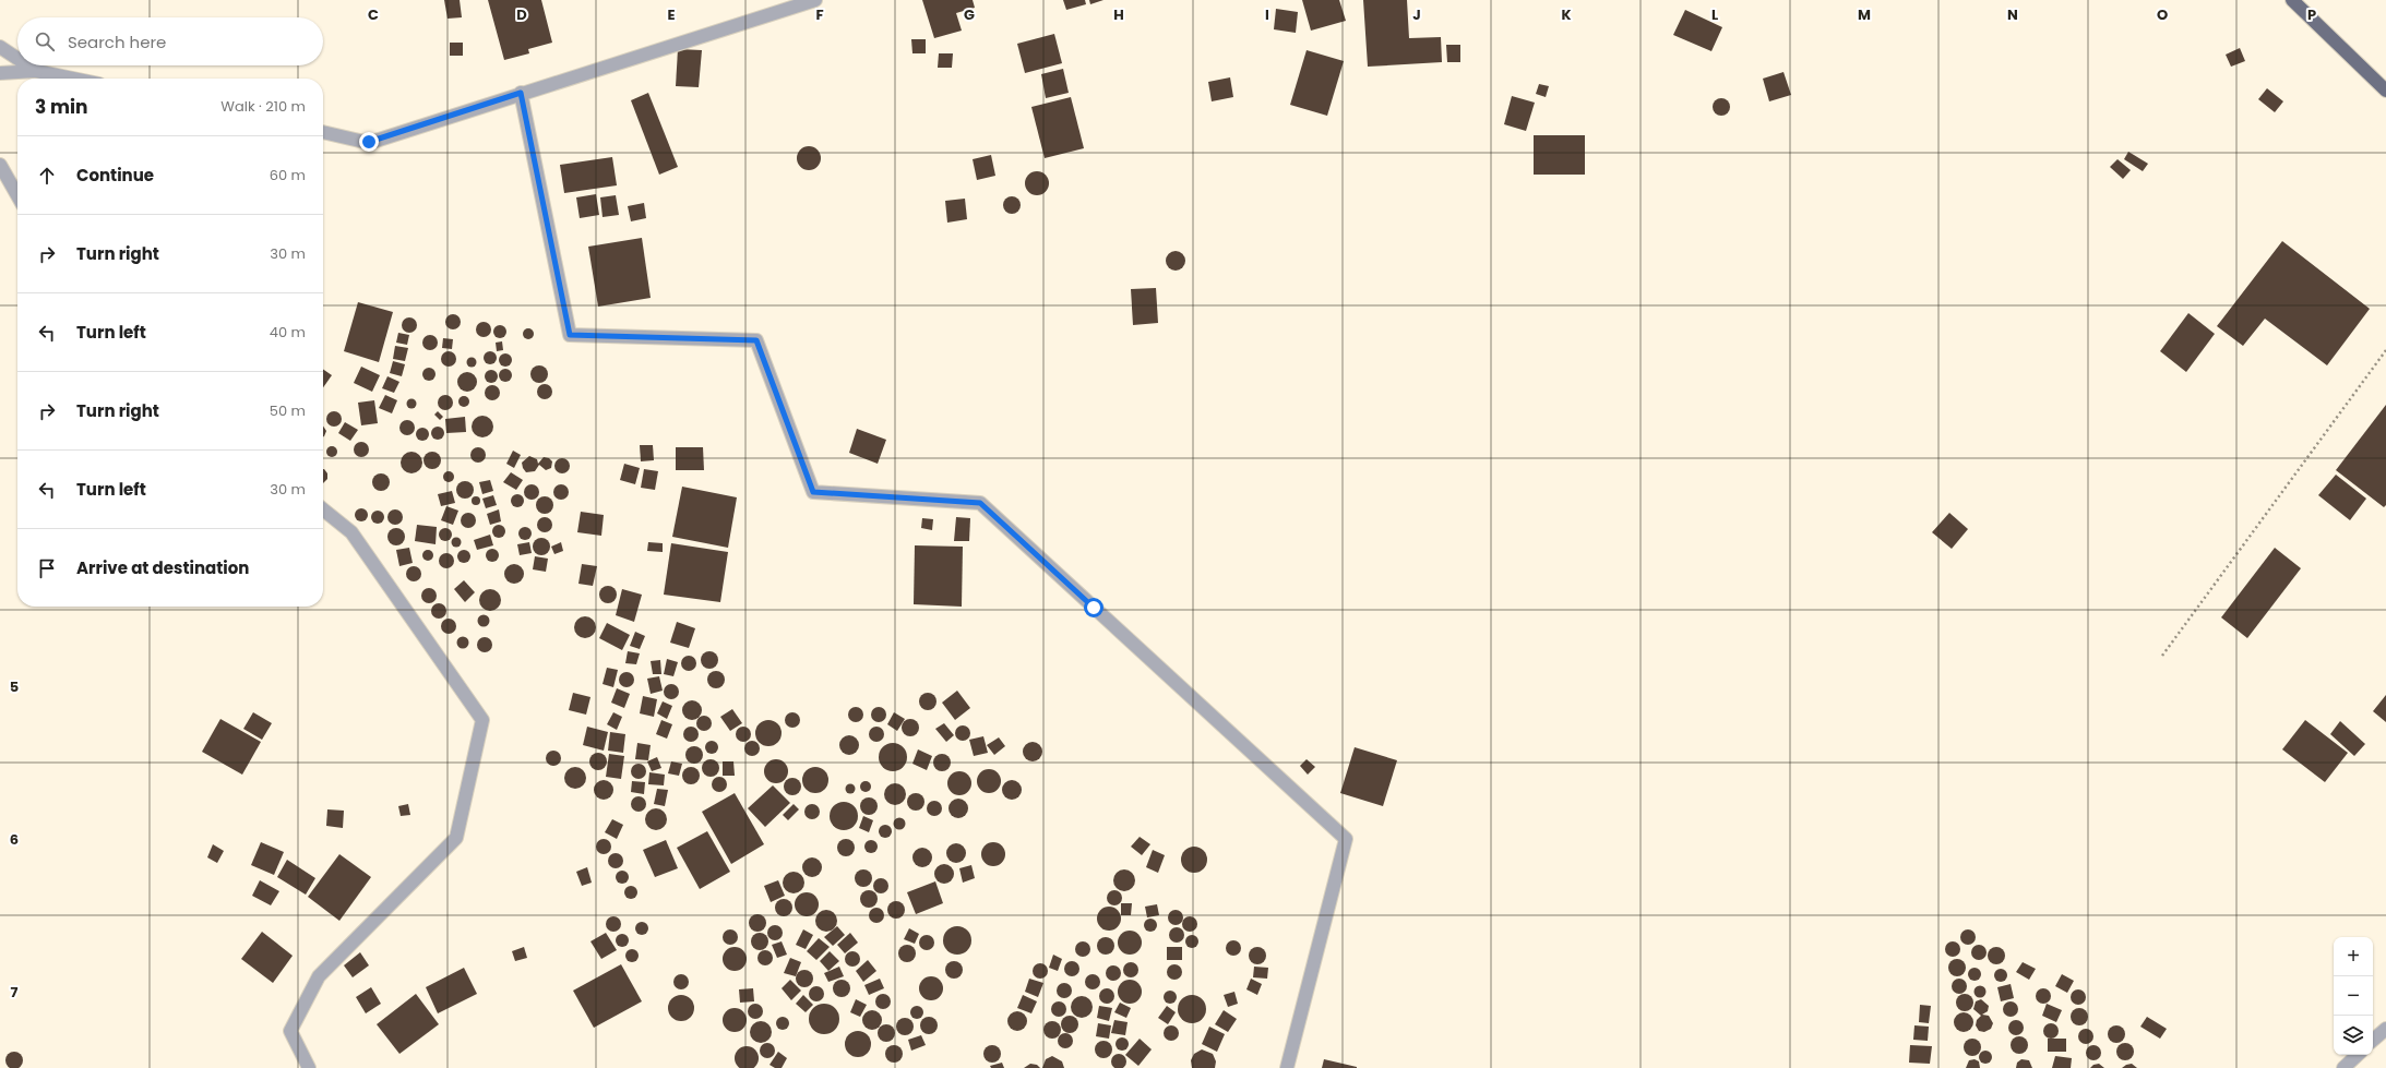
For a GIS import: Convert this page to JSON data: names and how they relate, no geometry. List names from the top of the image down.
{
  "page": {
    "search": "Search here",
    "heading": ["3 min", "Walk · 210 m"],
    "list": [
      ["Continue", "60 m"],
      ["Turn right", "30 m"],
      ["Turn left", "40 m"],
      ["Turn right", "50 m"],
      ["Turn left", "30 m"],
      "Arrive at destination"
    ],
    "map_buttons": ["+", "−"]
  },
  "grid": {
    "columns": [
      "C",
      "D",
      "E",
      "F",
      "G",
      "H",
      "I",
      "J",
      "K",
      "L",
      "M",
      "N",
      "O",
      "P"
    ],
    "rows": ["5", "6", "7"]
  }
}
